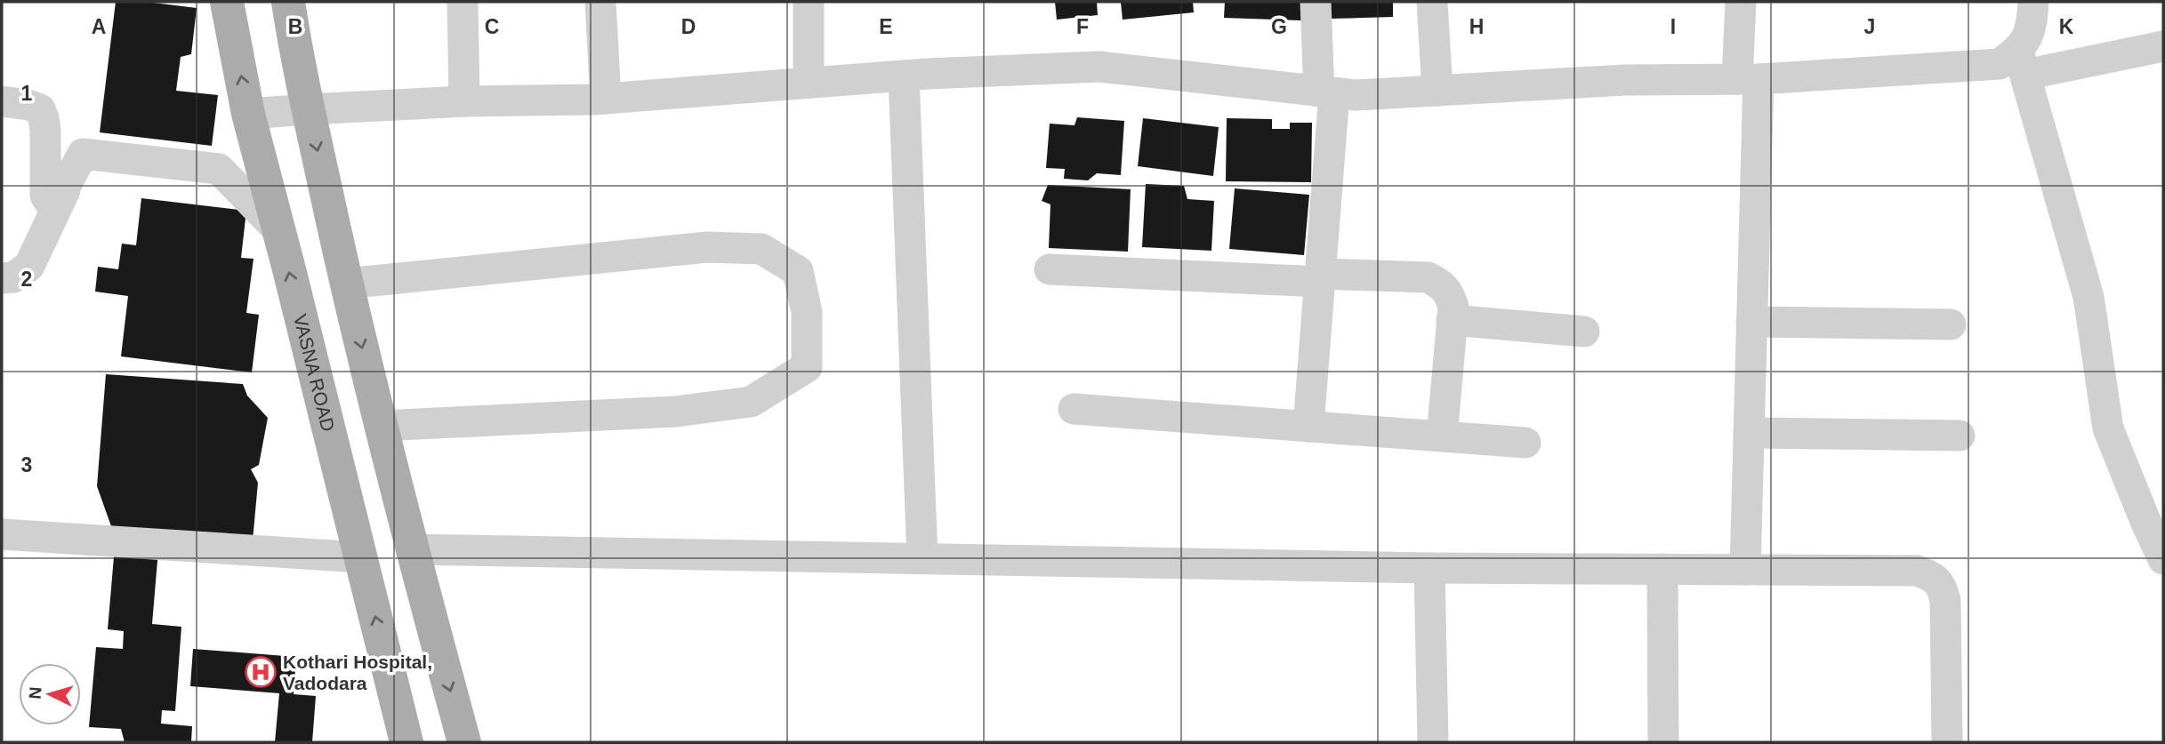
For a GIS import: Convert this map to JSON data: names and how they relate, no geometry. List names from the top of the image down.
{
  "streets": {
    "main road": ["VASNA ROAD"]
  },
  "places": {
    "hospital": ["Kothari Hospital, Vadodara"]
  },
  "north": "left",
  "grid": {
    "columns": [
      "A",
      "B",
      "C",
      "D",
      "E",
      "F",
      "G",
      "H",
      "I",
      "J",
      "K"
    ],
    "rows": ["1", "2", "3"]
  }
}
